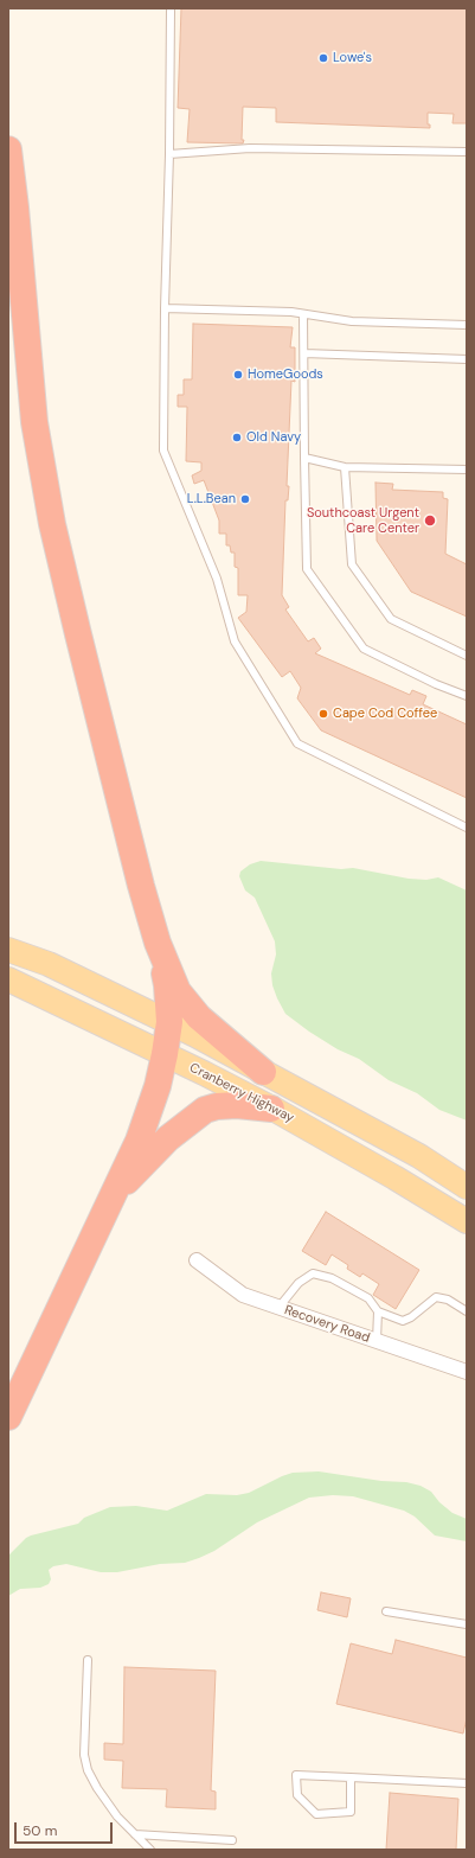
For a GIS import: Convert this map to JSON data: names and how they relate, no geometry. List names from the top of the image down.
{
  "streets": {
    "main road": ["Cranberry Highway"],
    "street": ["Recovery Road"]
  },
  "places": [
    "Lowe's",
    "HomeGoods",
    "Old Navy",
    "L.L.Bean",
    "Southcoast Urgent Care Center",
    "Cape Cod Coffee"
  ],
  "scale_bar": "50 m"
}
